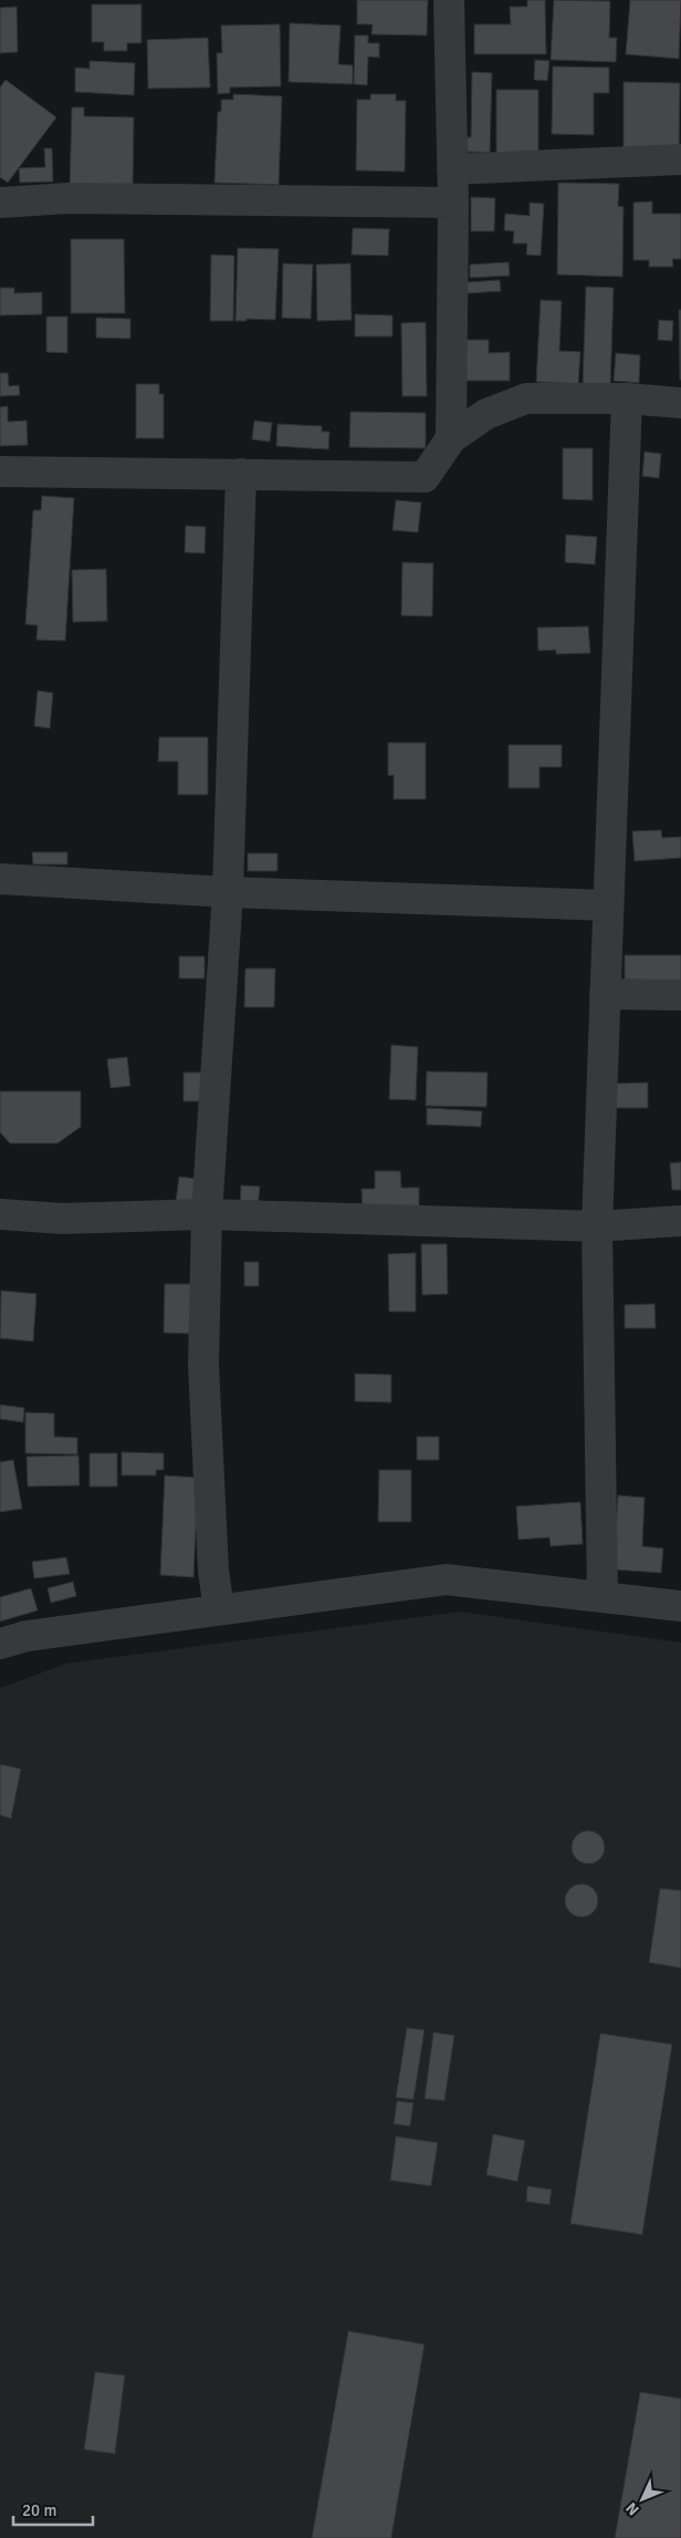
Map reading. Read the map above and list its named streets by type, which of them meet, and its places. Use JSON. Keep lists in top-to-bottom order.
{
  "scale_bar": "20 m",
  "north": "bottom left"
}
